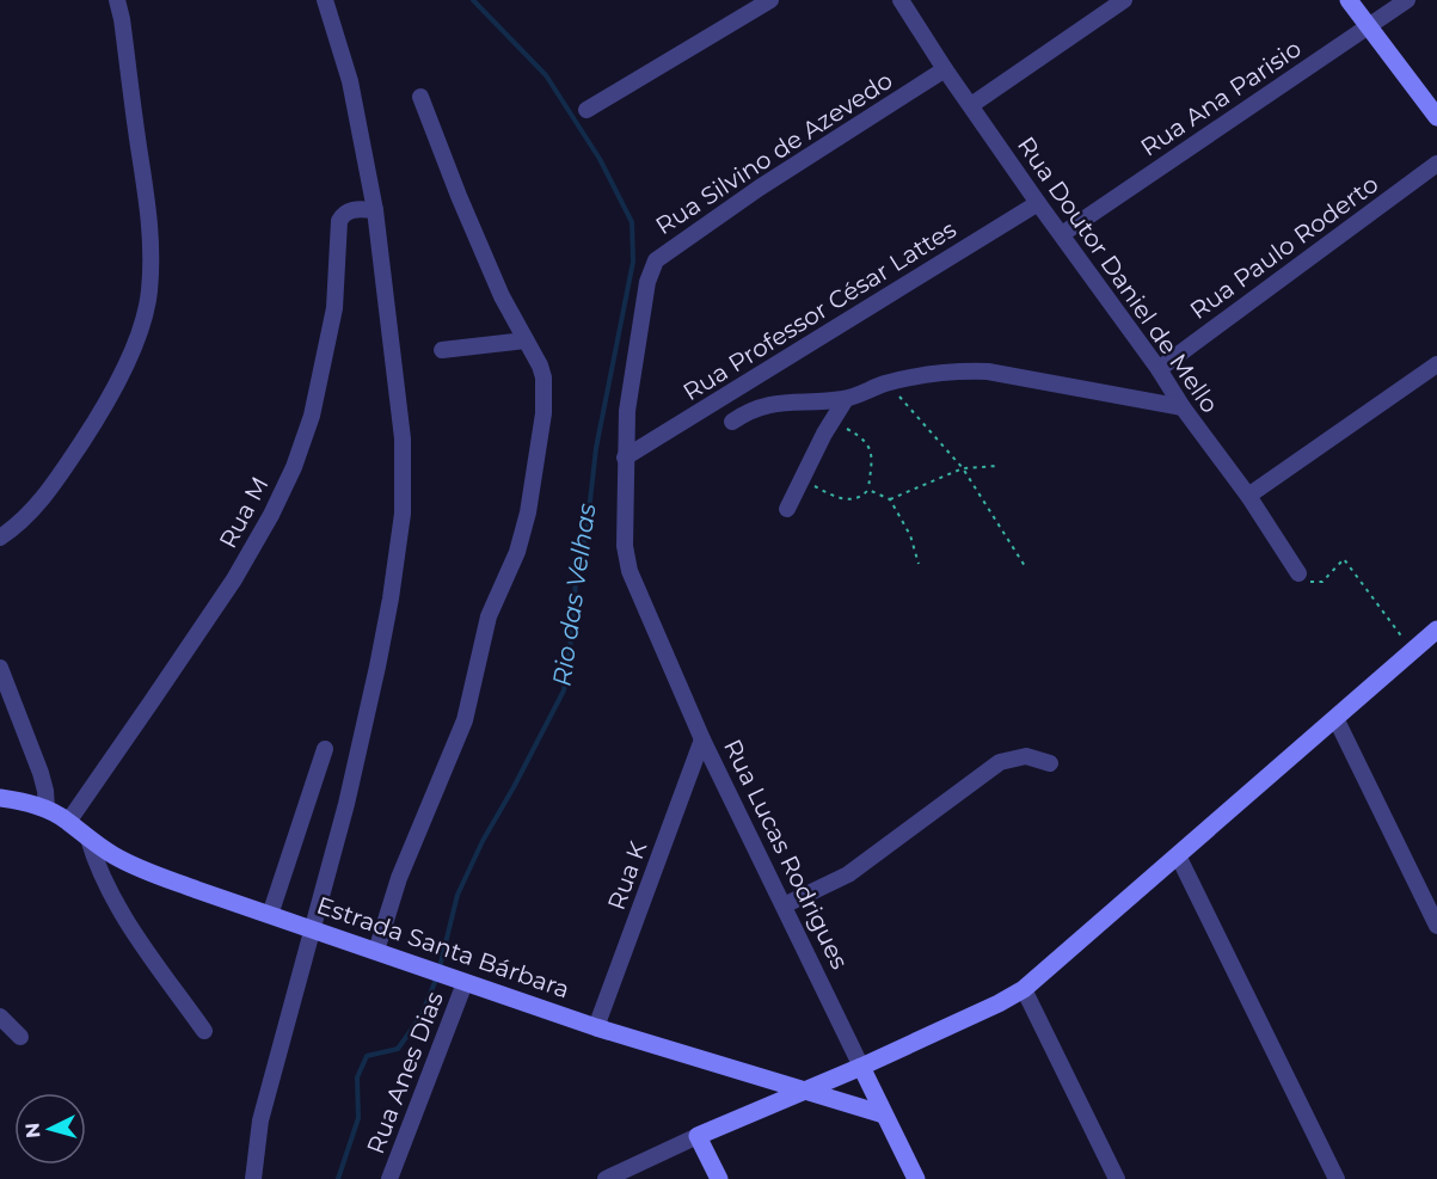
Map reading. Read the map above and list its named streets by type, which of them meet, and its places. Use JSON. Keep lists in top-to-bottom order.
{
  "streets": {
    "street": [
      "Rua Ana Parisio",
      "Rua Silvino de Azevedo",
      "Rua Paulo Roderto",
      "Rua Doutor Daniel de Mello",
      "Rua Professor César Lattes",
      "Rua M",
      "Rua Lucas Rodrigues",
      "Rua K",
      "Estrada Santa Bárbara",
      "Rua Anes Dias"
    ]
  },
  "crossings": [
    ["Rua Ana Parisio", "Rua Doutor Daniel de Mello"],
    ["Rua Silvino de Azevedo", "Rua Doutor Daniel de Mello"],
    ["Rua Silvino de Azevedo", "Rua Professor César Lattes"],
    ["Rua Silvino de Azevedo", "Rua Lucas Rodrigues"],
    ["Rua Paulo Roderto", "Rua Doutor Daniel de Mello"],
    ["Rua Doutor Daniel de Mello", "Rua Professor César Lattes"],
    ["Rua M", "Estrada Santa Bárbara"],
    ["Rua Lucas Rodrigues", "Rua K"],
    ["Rua Lucas Rodrigues", "Estrada Santa Bárbara"],
    ["Rua K", "Estrada Santa Bárbara"],
    ["Estrada Santa Bárbara", "Rua Anes Dias"]
  ],
  "water": ["Rio das Velhas"],
  "north": "left"
}
